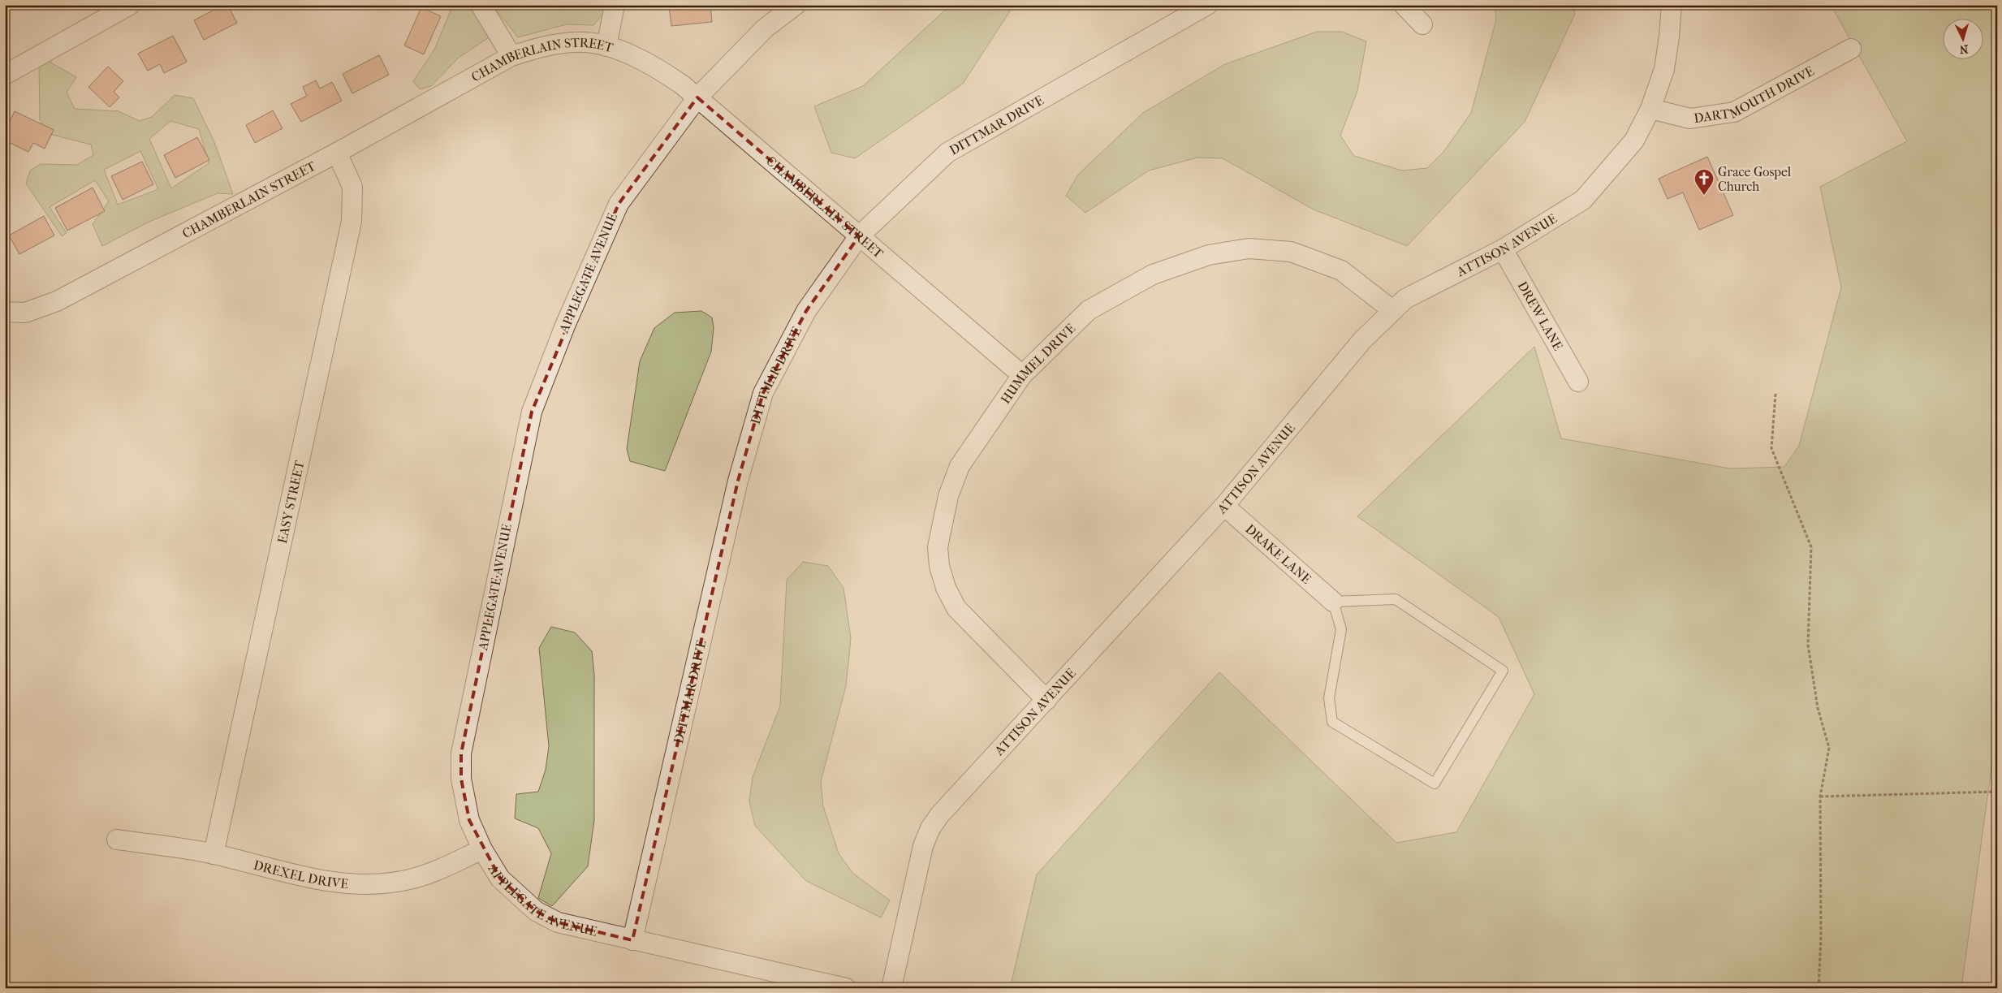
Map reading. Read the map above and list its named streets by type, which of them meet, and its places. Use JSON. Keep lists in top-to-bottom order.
{
  "streets": {
    "street": [
      "CHAMBERLAIN STREET",
      "DARTMOUTH DRIVE",
      "DITTMAR DRIVE",
      "ATTISON AVENUE",
      "APPLEGATE AVENUE",
      "DREW LANE",
      "HUMMEL DRIVE",
      "EASY STREET",
      "DRAKE LANE",
      "DREXEL DRIVE"
    ]
  },
  "crossings": [
    ["CHAMBERLAIN STREET", "DITTMAR DRIVE"],
    ["CHAMBERLAIN STREET", "APPLEGATE AVENUE"],
    ["CHAMBERLAIN STREET", "HUMMEL DRIVE"],
    ["CHAMBERLAIN STREET", "EASY STREET"],
    ["DARTMOUTH DRIVE", "ATTISON AVENUE"],
    ["DITTMAR DRIVE", "APPLEGATE AVENUE"],
    ["ATTISON AVENUE", "DREW LANE"],
    ["ATTISON AVENUE", "HUMMEL DRIVE"],
    ["ATTISON AVENUE", "DRAKE LANE"],
    ["APPLEGATE AVENUE", "DREXEL DRIVE"],
    ["EASY STREET", "DREXEL DRIVE"]
  ],
  "places": {
    "church": ["Grace Gospel Church"]
  },
  "north": "bottom"
}
